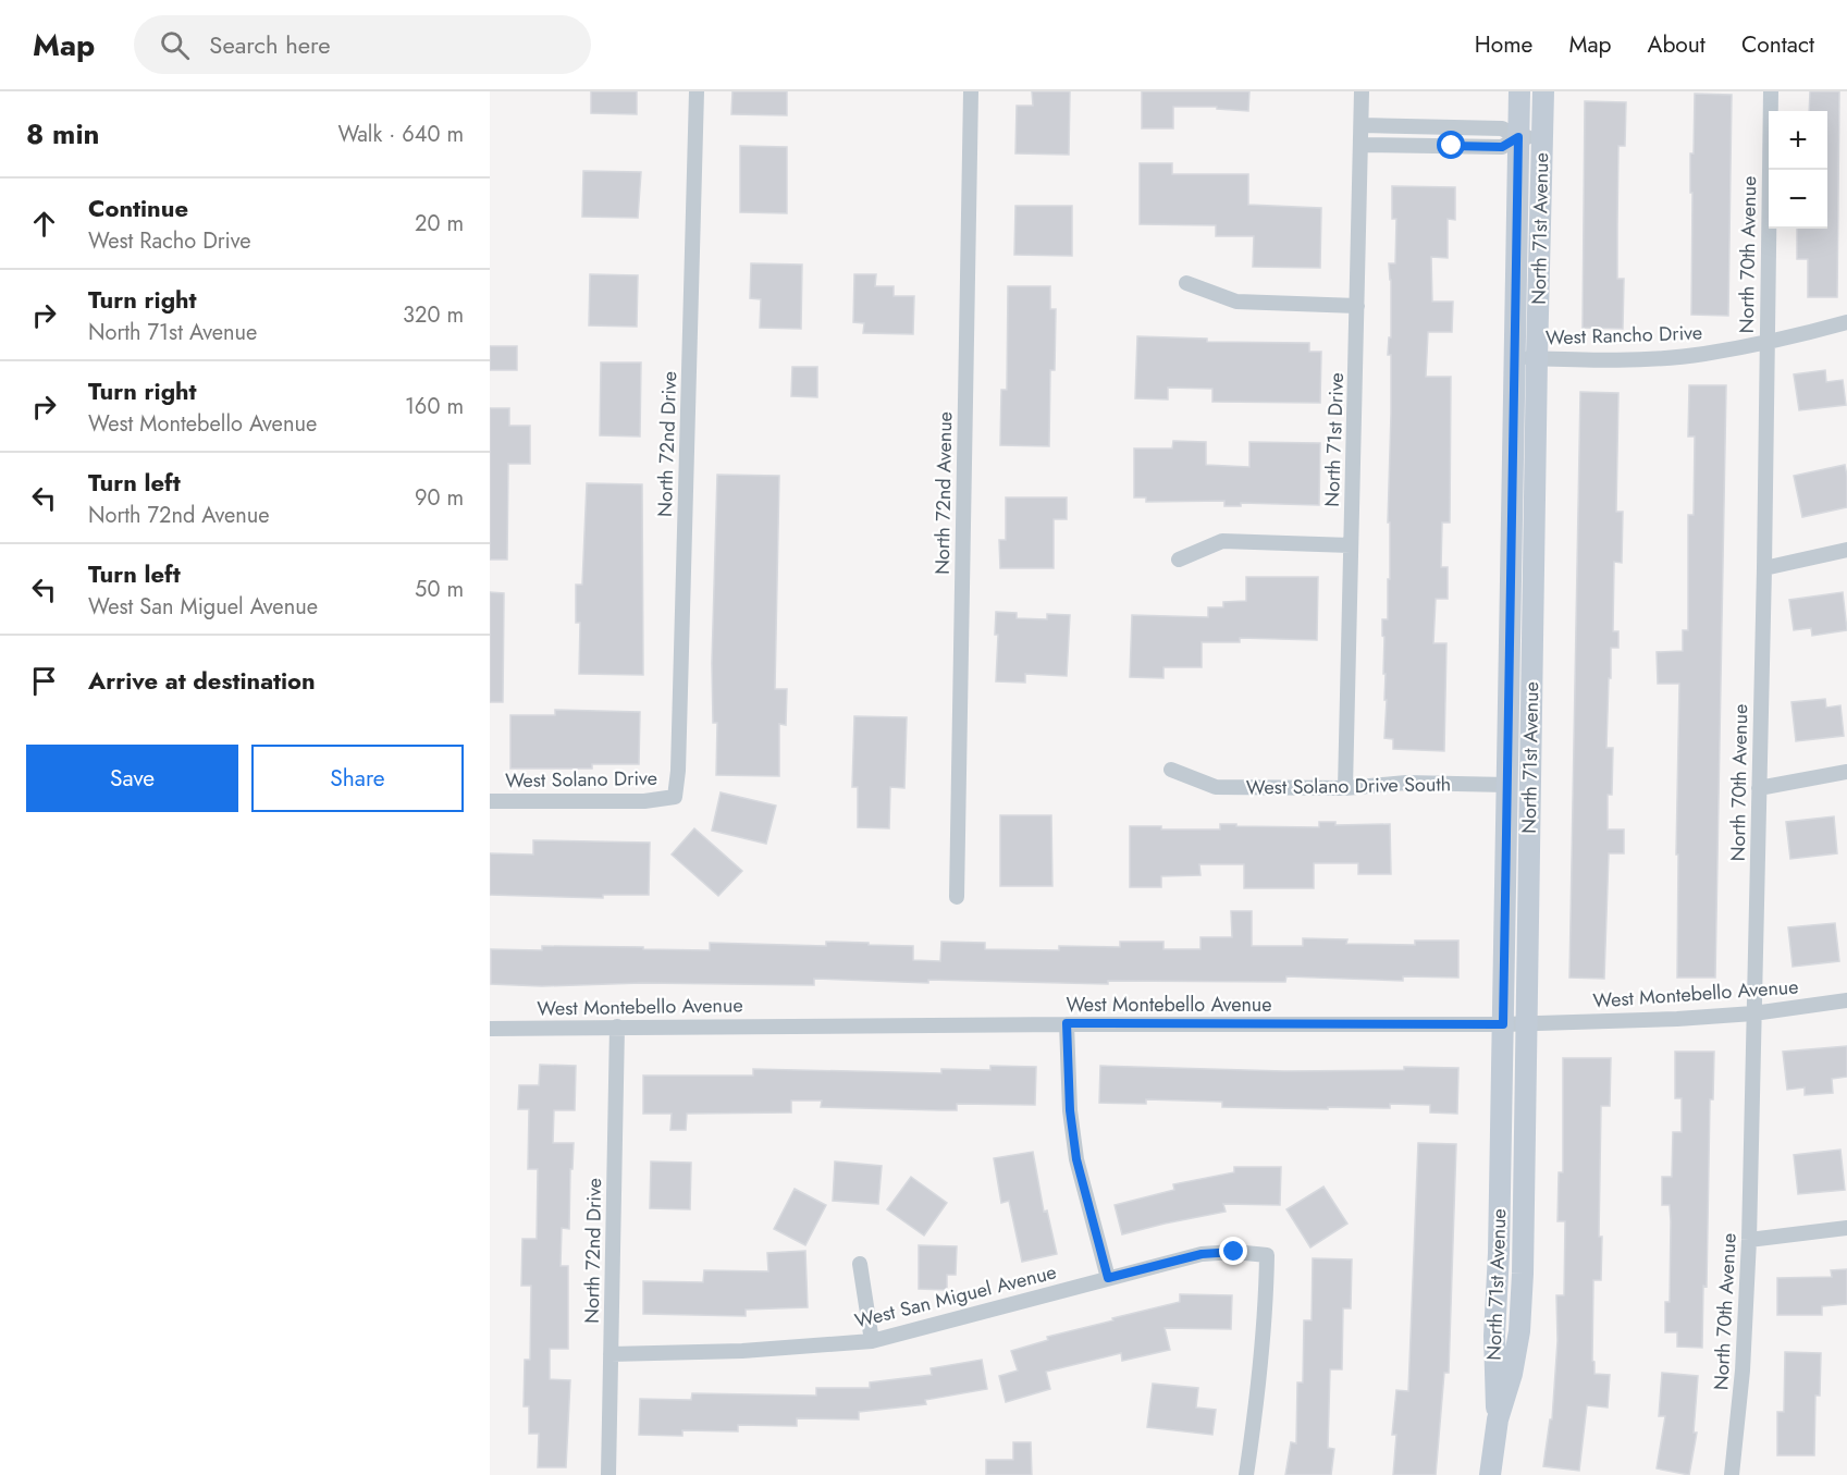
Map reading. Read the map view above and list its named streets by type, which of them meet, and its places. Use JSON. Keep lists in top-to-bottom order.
{
  "streets": {
    "street": [
      "North 71st Avenue",
      "North 70th Avenue",
      "West Rancho Drive",
      "North 71st Drive",
      "North 72nd Drive",
      "North 72nd Avenue",
      "West Solano Drive",
      "West Solano Drive South",
      "West Montebello Avenue",
      "West San Miguel Avenue"
    ]
  },
  "crossings": [
    ["North 71st Avenue", "West Rancho Drive"],
    ["North 71st Avenue", "West Solano Drive South"],
    ["North 71st Avenue", "West Montebello Avenue"],
    ["North 70th Avenue", "West Rancho Drive"],
    ["North 70th Avenue", "West Montebello Avenue"],
    ["North 71st Drive", "West Solano Drive South"],
    ["North 72nd Drive", "West Solano Drive"],
    ["North 72nd Drive", "West Montebello Avenue"],
    ["North 72nd Drive", "West San Miguel Avenue"]
  ],
  "page": {
    "header": "Map",
    "search": "Search here",
    "nav": [
      "Home",
      "Map",
      "About",
      "Contact"
    ],
    "heading": ["8 min", "Walk · 640 m"],
    "map_buttons": ["+", "−"],
    "list": [
      ["Continue", "West Racho Drive", "20 m"],
      ["Turn right", "North 71st Avenue", "320 m"],
      ["Turn right", "West Montebello Avenue", "160 m"],
      ["Turn left", "North 72nd Avenue", "90 m"],
      ["Turn left", "West San Miguel Avenue", "50 m"],
      "Arrive at destination"
    ],
    "buttons": ["Save", "Share"]
  }
}
